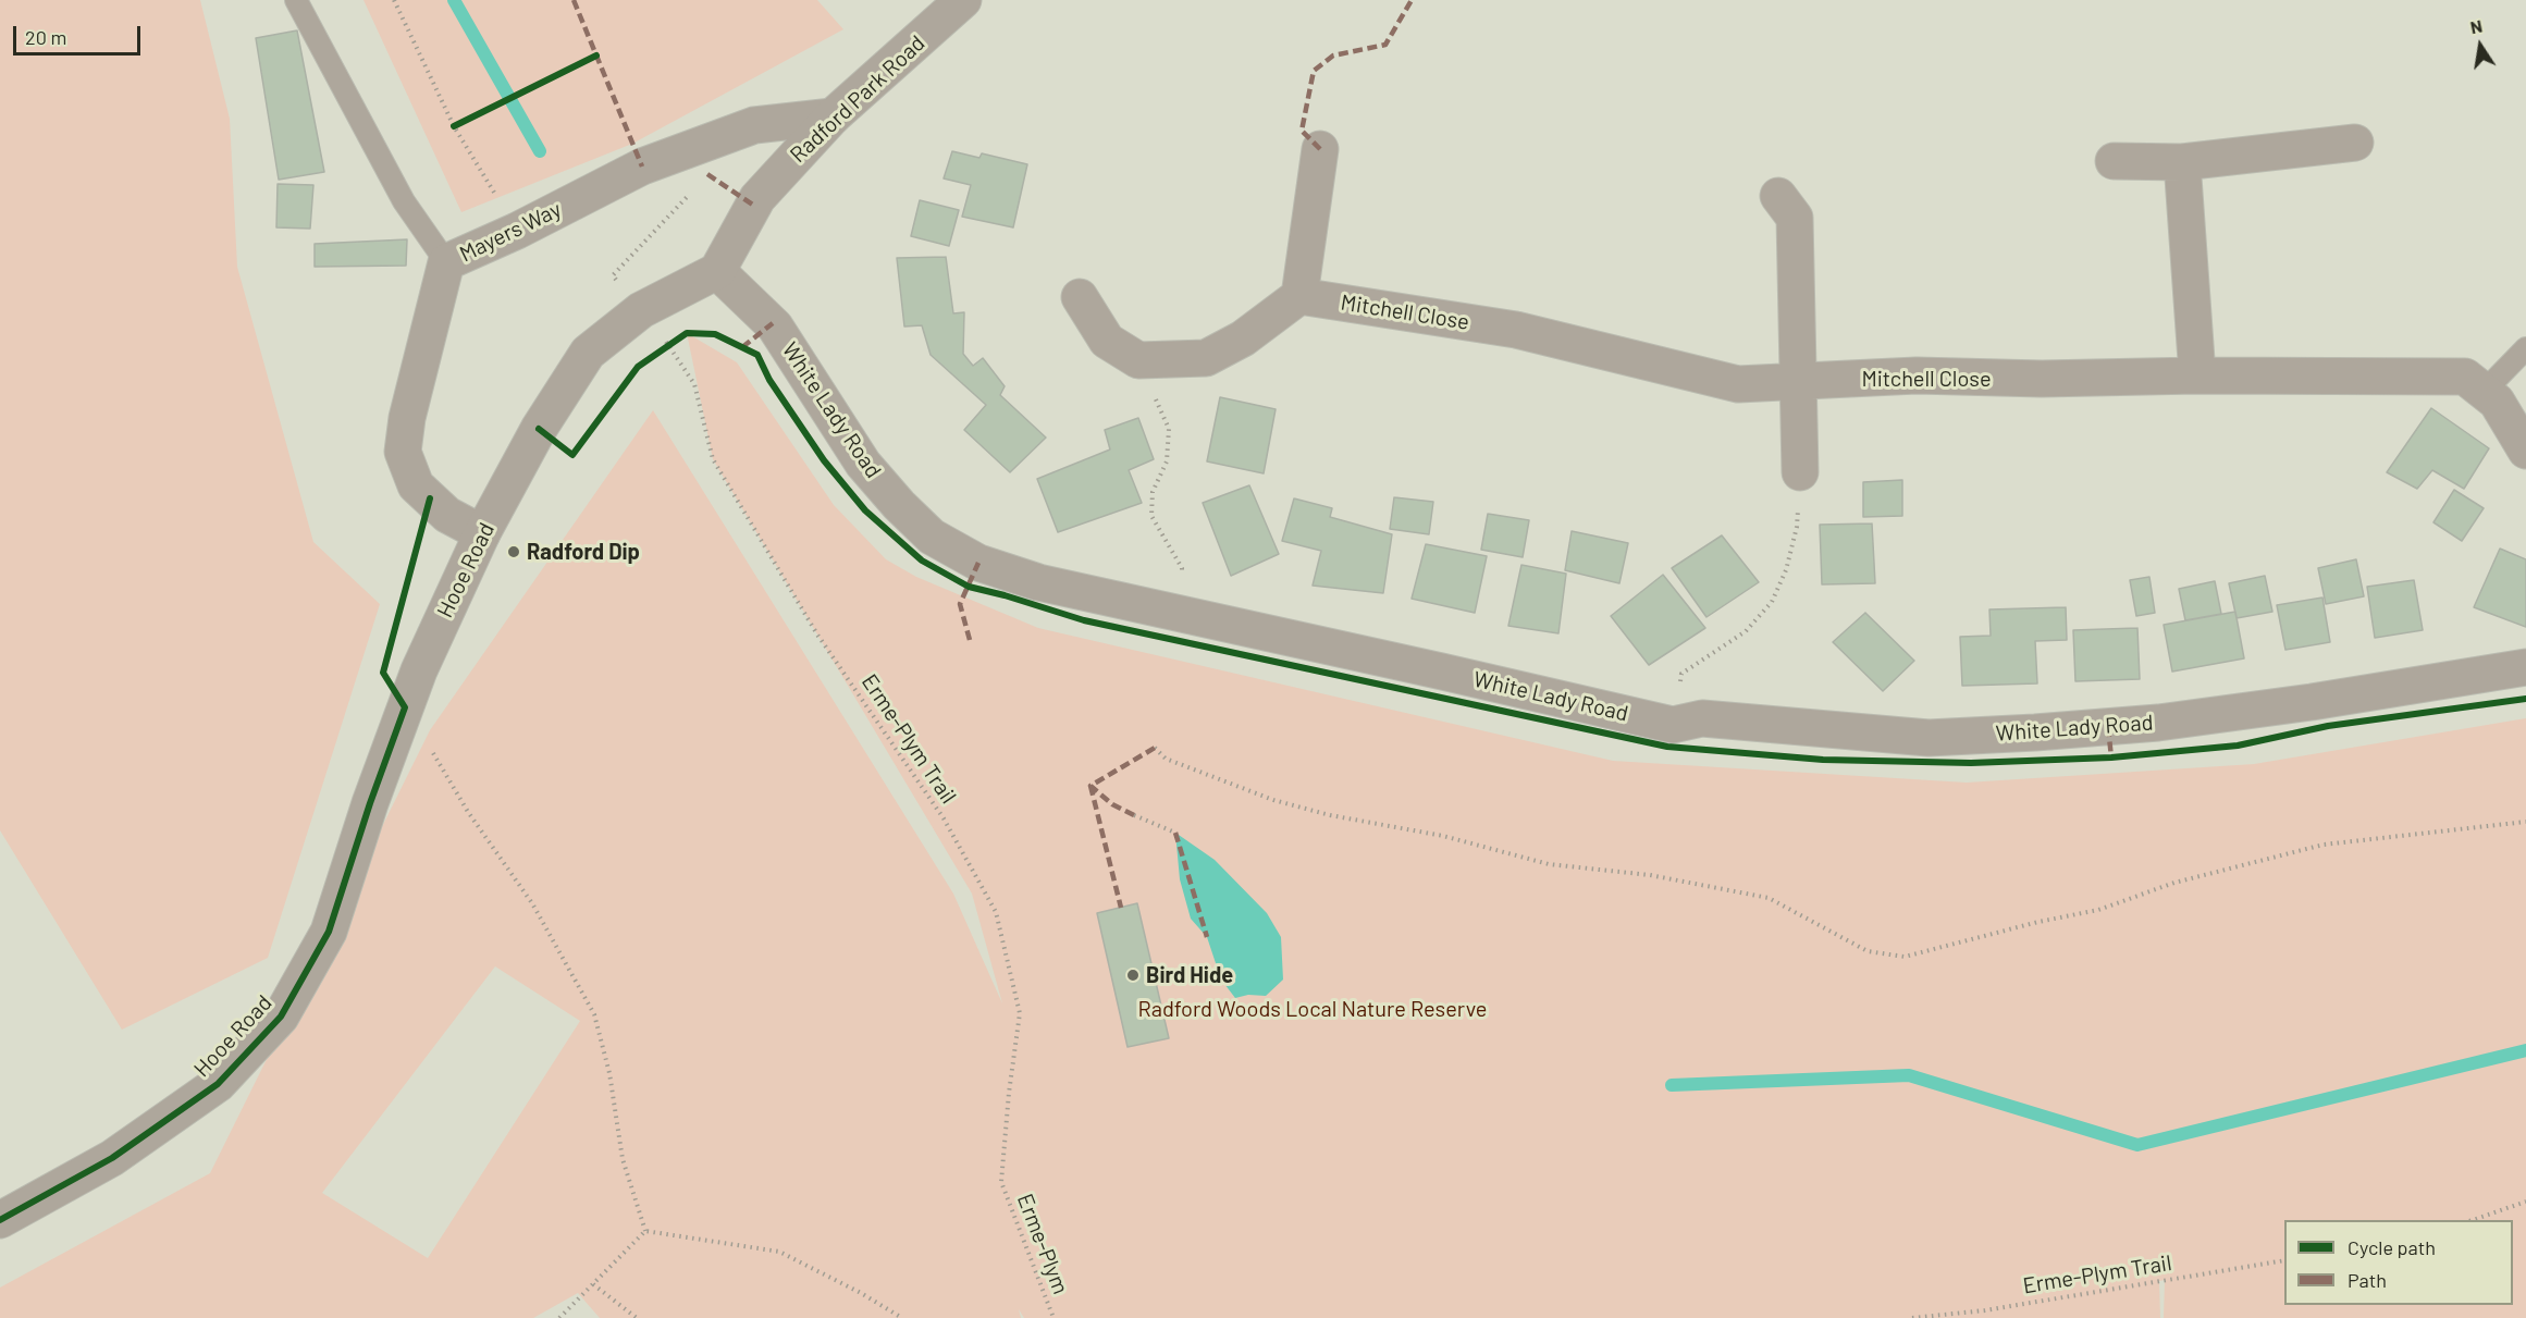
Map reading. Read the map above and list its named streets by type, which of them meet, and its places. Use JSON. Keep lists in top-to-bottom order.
{
  "streets": {
    "street": [
      "Radford Park Road",
      "Mayers Way",
      "Mitchell Close",
      "White Lady Road",
      "Hooe Road"
    ],
    "path": ["Erme-Plym Trail", "Erme-Plym"]
  },
  "crossings": [
    ["Radford Park Road", "Mayers Way"],
    ["Radford Park Road", "White Lady Road"],
    ["Radford Park Road", "Hooe Road"],
    ["Mayers Way", "Hooe Road"],
    ["White Lady Road", "Hooe Road"],
    ["Hooe Road", "Erme-Plym Trail"],
    ["Erme-Plym Trail", "Erme-Plym"]
  ],
  "parks": ["Radford Woods Local Nature Reserve"],
  "places": ["Radford Dip", "Bird Hide"],
  "legend": ["Cycle path", "Path"],
  "scale_bar": "20 m",
  "north": "top"
}
